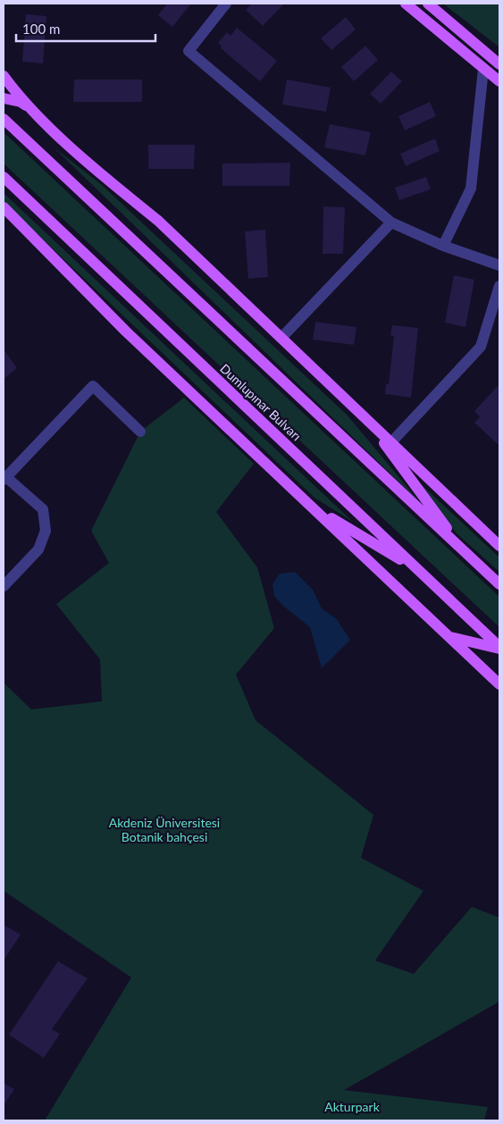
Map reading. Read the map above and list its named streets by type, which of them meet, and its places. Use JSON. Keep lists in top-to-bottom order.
{
  "streets": {
    "main road": ["Dumlupınar Bulvarı"]
  },
  "parks": ["Akdeniz Üniversitesi Botanik bahçesi", "Akturpark"],
  "scale_bar": "100 m"
}
